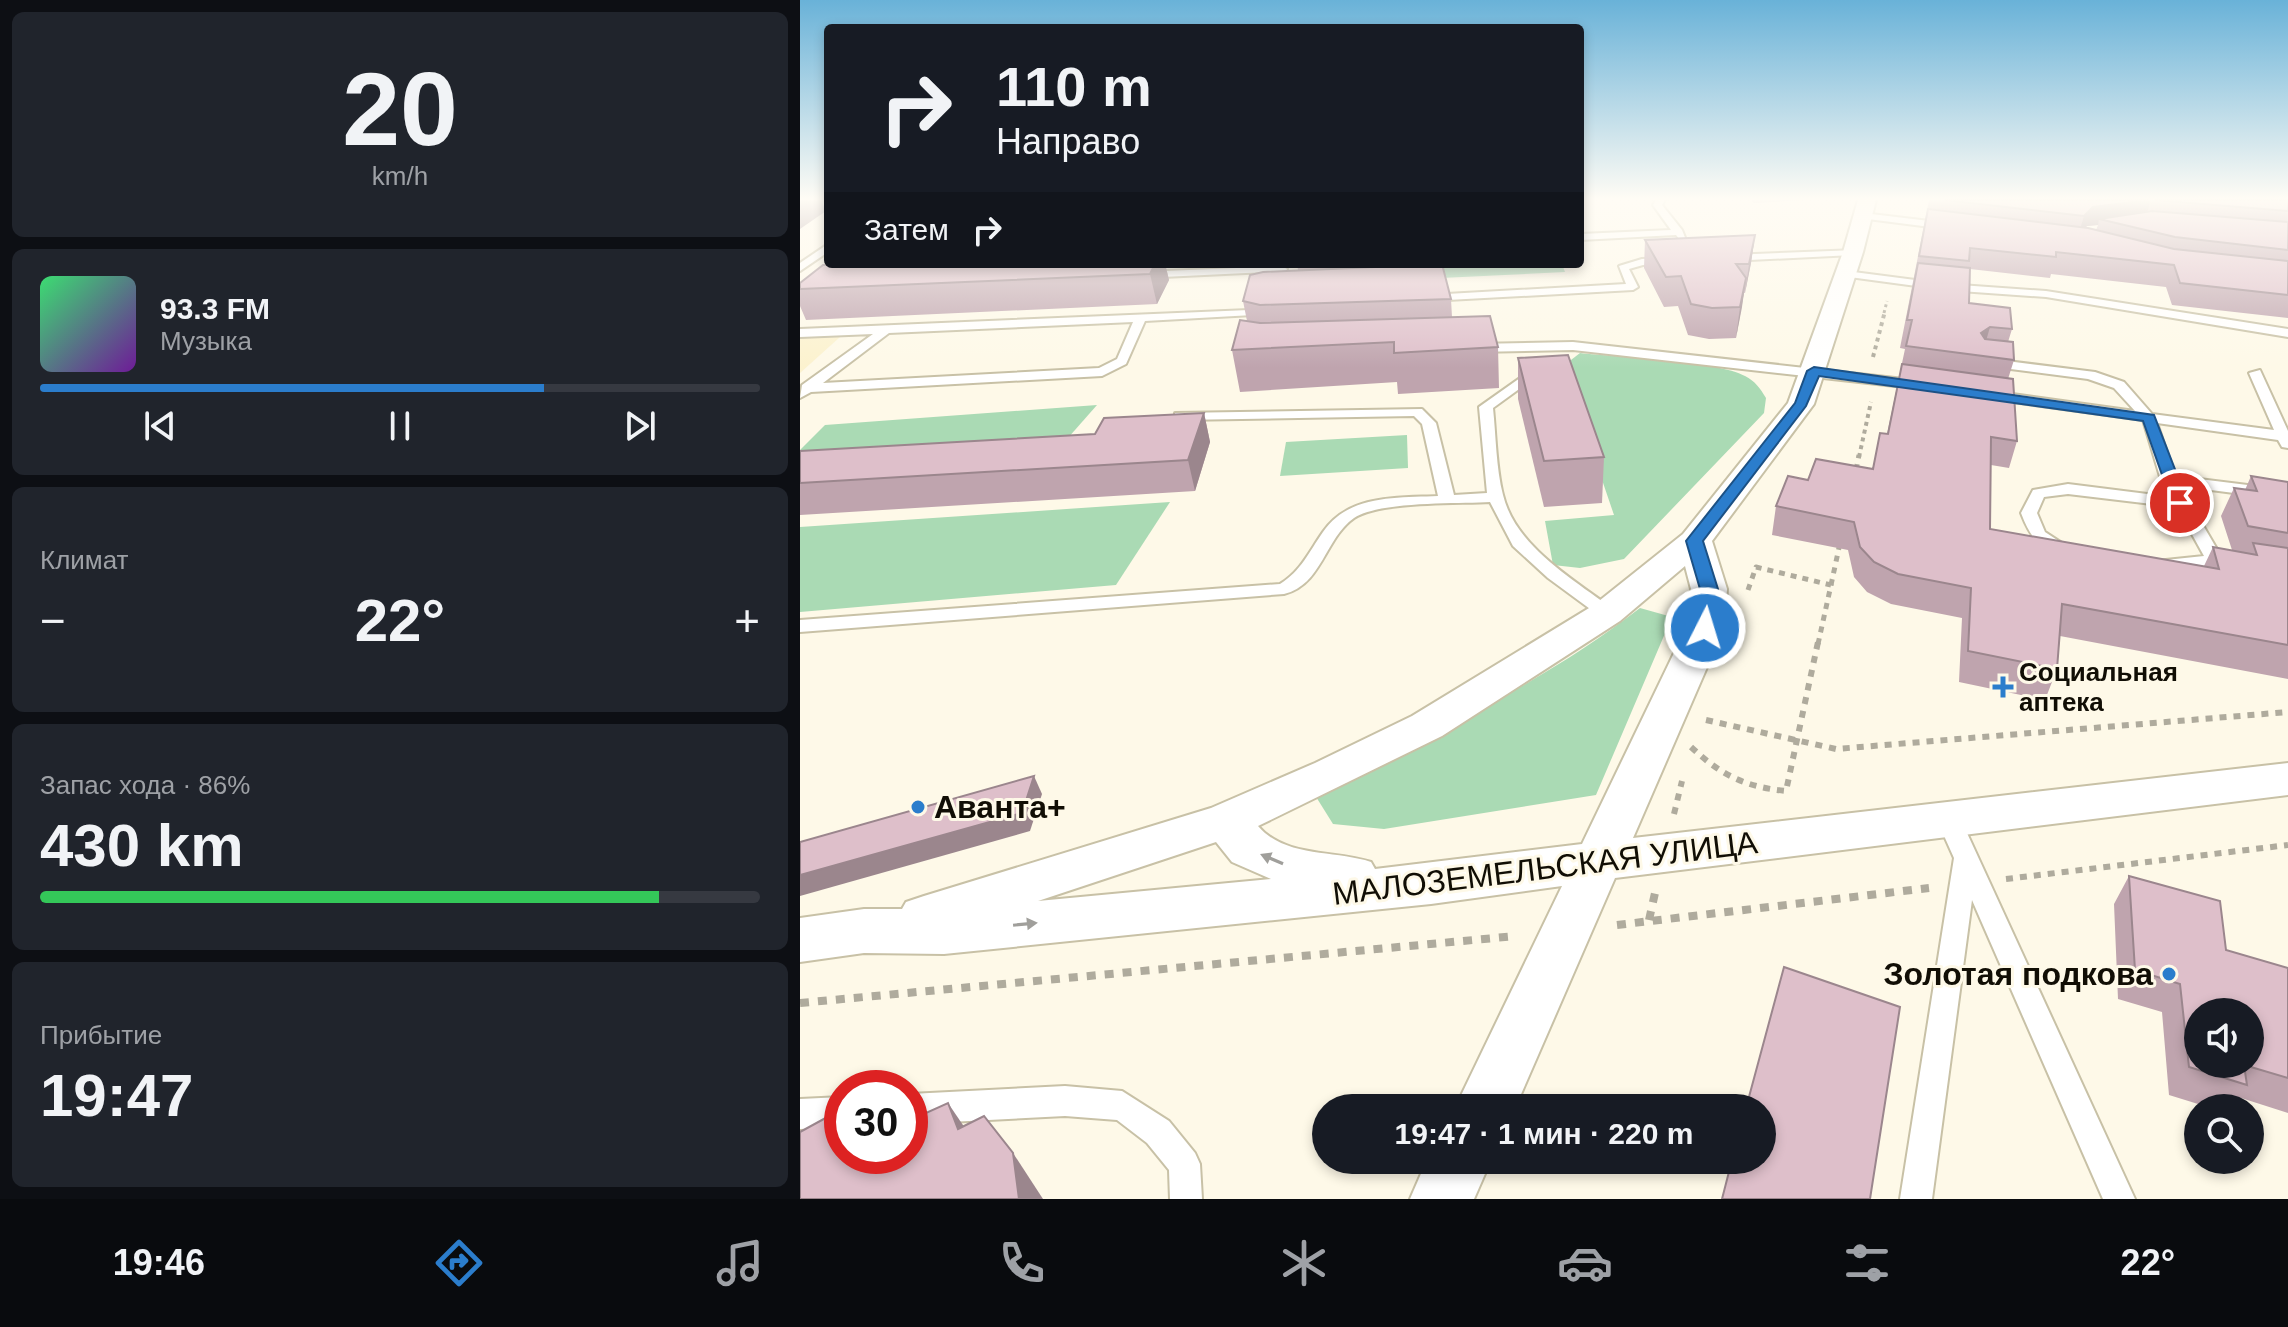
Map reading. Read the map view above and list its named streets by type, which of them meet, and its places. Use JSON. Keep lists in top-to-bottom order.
{
  "streets": {
    "street": ["МАЛОЗЕМЕЛЬСКАЯ УЛИЦА"]
  },
  "places": {
    "health": ["Социальная аптека"],
    "other": ["Аванта+", "Золотая подкова"]
  },
  "page": {
    "tile": [
      ["20", "km/h"],
      "Климат",
      ["Запас хода · 86%", "430 km"],
      ["Прибытие", "19:47"]
    ],
    "turn": ["110 m", "Направо"],
    "then": "Затем",
    "song": ["93.3 FM", "Музыка"],
    "heat": ["−", "22°", "+"],
    "limit": "30",
    "trip": "19:47 · 1 мин · 220 m",
    "tabs": ["19:46", "22°"]
  }
}
